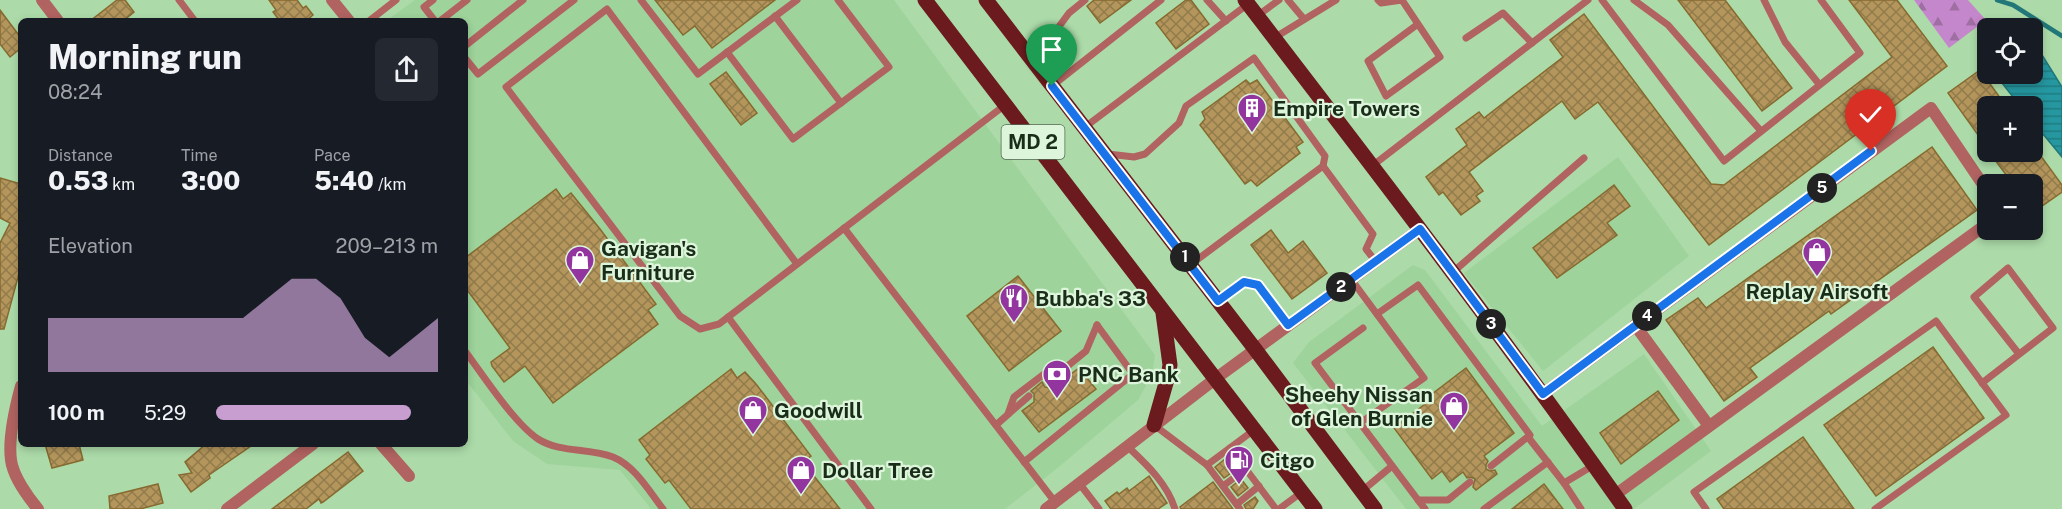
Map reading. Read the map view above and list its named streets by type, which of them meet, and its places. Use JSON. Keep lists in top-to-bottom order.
{
  "streets": {
    "main road": ["MD 2"]
  },
  "places": {
    "building": ["Empire Towers"],
    "shop": [
      "Replay Airsoft",
      "Gavigan's Furniture",
      "Sheehy Nissan of Glen Burnie",
      "Goodwill",
      "Dollar Tree"
    ],
    "restaurant": ["Bubba's 33"],
    "bank": ["PNC Bank"],
    "fuel station": ["Citgo"]
  },
  "page": {
    "map_buttons": ["+", "−"],
    "heading": ["Morning run", "08:24"],
    "stats": [
      ["Distance", "0.53 km"],
      ["Time", "3:00"],
      ["Pace", "5:40 /km"]
    ],
    "pins": [
      "5",
      "1",
      "2",
      "4",
      "3"
    ],
    "chart": ["Elevation", "209–213 m"],
    "list": [
      {
        "name": "100 m",
        "note": "5:29"
      }
    ]
  }
}
